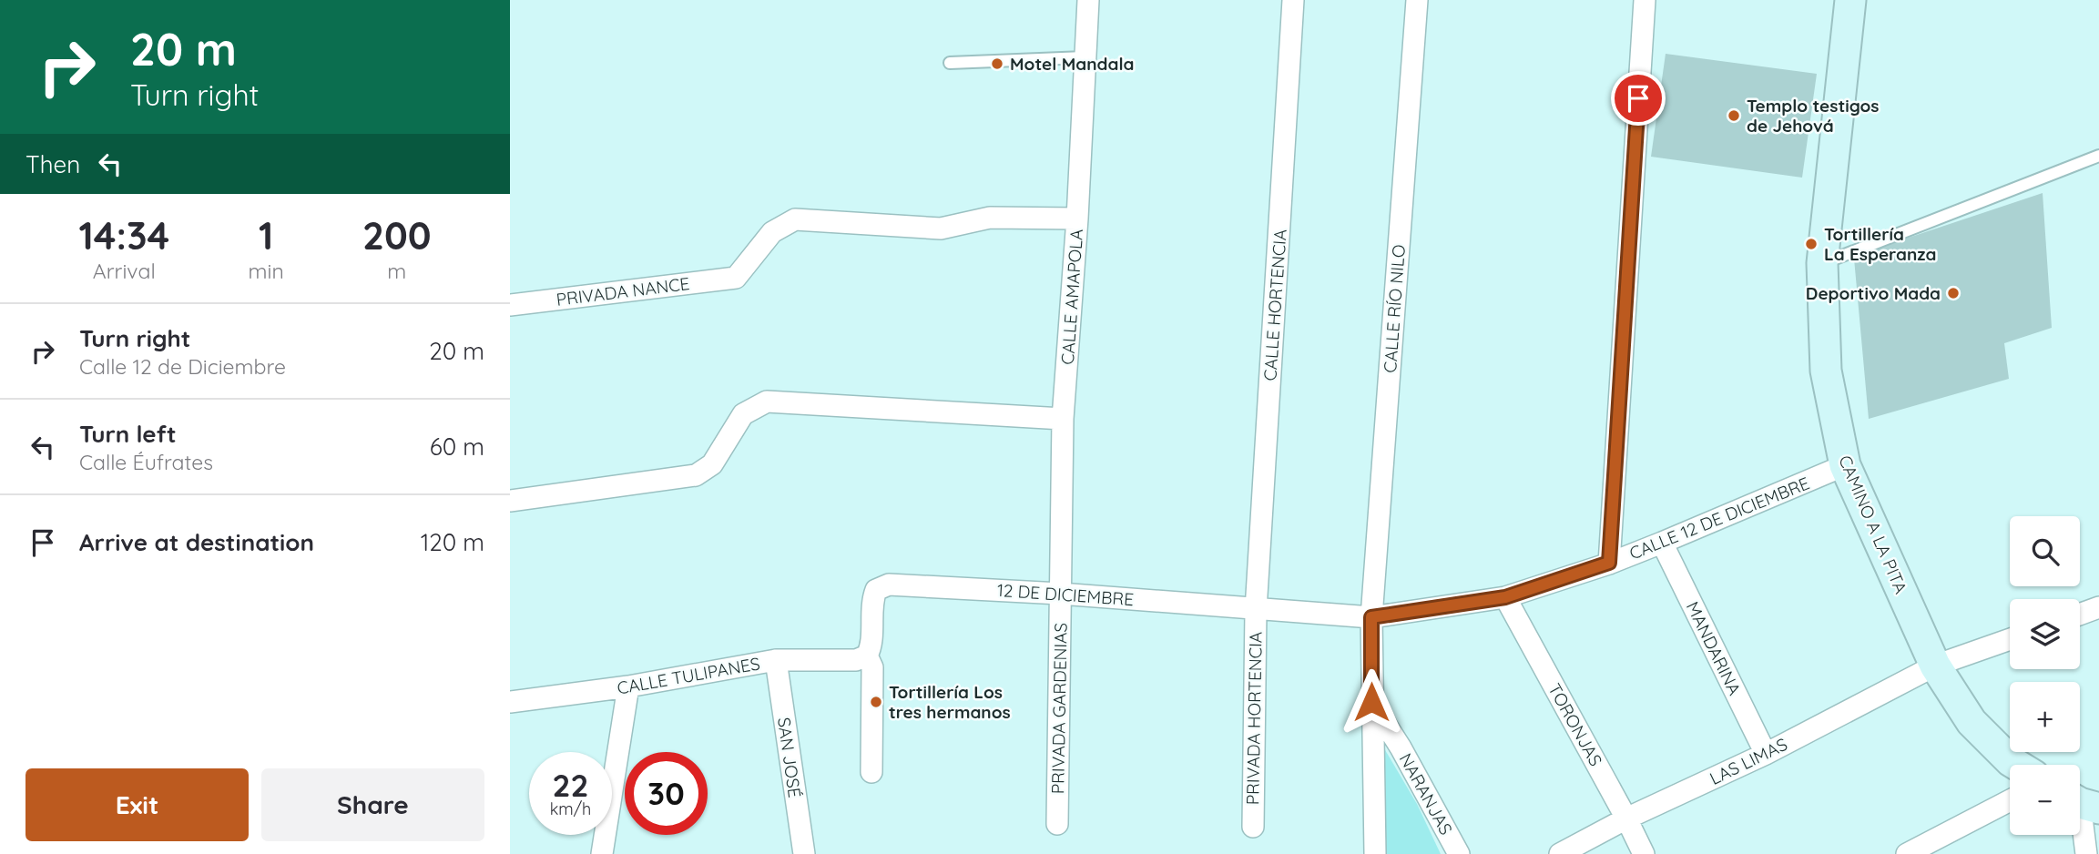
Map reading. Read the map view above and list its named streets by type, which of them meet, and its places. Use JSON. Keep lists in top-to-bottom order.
{
  "streets": {
    "street": [
      "PRIVADA NANCE",
      "CALLE AMAPOLA",
      "CALLE HORTENCIA",
      "CALLE RÍO NILO",
      "CALLE 12 DE DICIEMBRE",
      "CAMINO A LA PITA",
      "12 DE DICIEMBRE",
      "MANDARINA",
      "CALLE TULIPANES",
      "PRIVADA GARDENIAS",
      "PRIVADA HORTENCIA",
      "TORONJAS",
      "SAN JOSÉ",
      "LAS LIMAS",
      "NARANJAS"
    ]
  },
  "crossings": [
    ["PRIVADA NANCE", "CALLE AMAPOLA"],
    ["CALLE AMAPOLA", "12 DE DICIEMBRE"],
    ["CALLE AMAPOLA", "PRIVADA GARDENIAS"],
    ["CALLE HORTENCIA", "CALLE 12 DE DICIEMBRE"],
    ["CALLE HORTENCIA", "12 DE DICIEMBRE"],
    ["CALLE HORTENCIA", "PRIVADA HORTENCIA"],
    ["CALLE RÍO NILO", "CALLE 12 DE DICIEMBRE"],
    ["CALLE RÍO NILO", "NARANJAS"],
    ["CALLE 12 DE DICIEMBRE", "CAMINO A LA PITA"],
    ["CALLE 12 DE DICIEMBRE", "12 DE DICIEMBRE"],
    ["CALLE 12 DE DICIEMBRE", "MANDARINA"],
    ["CALLE 12 DE DICIEMBRE", "PRIVADA HORTENCIA"],
    ["CALLE 12 DE DICIEMBRE", "TORONJAS"],
    ["CAMINO A LA PITA", "LAS LIMAS"],
    ["12 DE DICIEMBRE", "CALLE TULIPANES"],
    ["12 DE DICIEMBRE", "PRIVADA GARDENIAS"],
    ["12 DE DICIEMBRE", "PRIVADA HORTENCIA"],
    ["MANDARINA", "LAS LIMAS"],
    ["CALLE TULIPANES", "SAN JOSÉ"],
    ["TORONJAS", "LAS LIMAS"]
  ],
  "places": [
    "Motel Mandala",
    "Templo testigos de Jehová",
    "Tortillería La Esperanza",
    "Deportivo Mada",
    "Tortillería Los tres hermanos"
  ],
  "page": {
    "turn": ["20 m", "Turn right"],
    "then": "Then",
    "eta": [
      "14:34",
      "Arrival",
      "1",
      "min",
      "200",
      "m"
    ],
    "list": [
      {
        "name": "Turn right",
        "note": "Calle 12 de Diciembre",
        "value": "20 m"
      },
      {
        "name": "Turn left",
        "note": "Calle Éufrates",
        "value": "60 m"
      },
      {
        "name": "Arrive at destination",
        "value": "120 m"
      }
    ],
    "map_buttons": ["+", "−"],
    "speed": "22 km/h",
    "limit": "30",
    "buttons": ["Exit", "Share"]
  }
}
